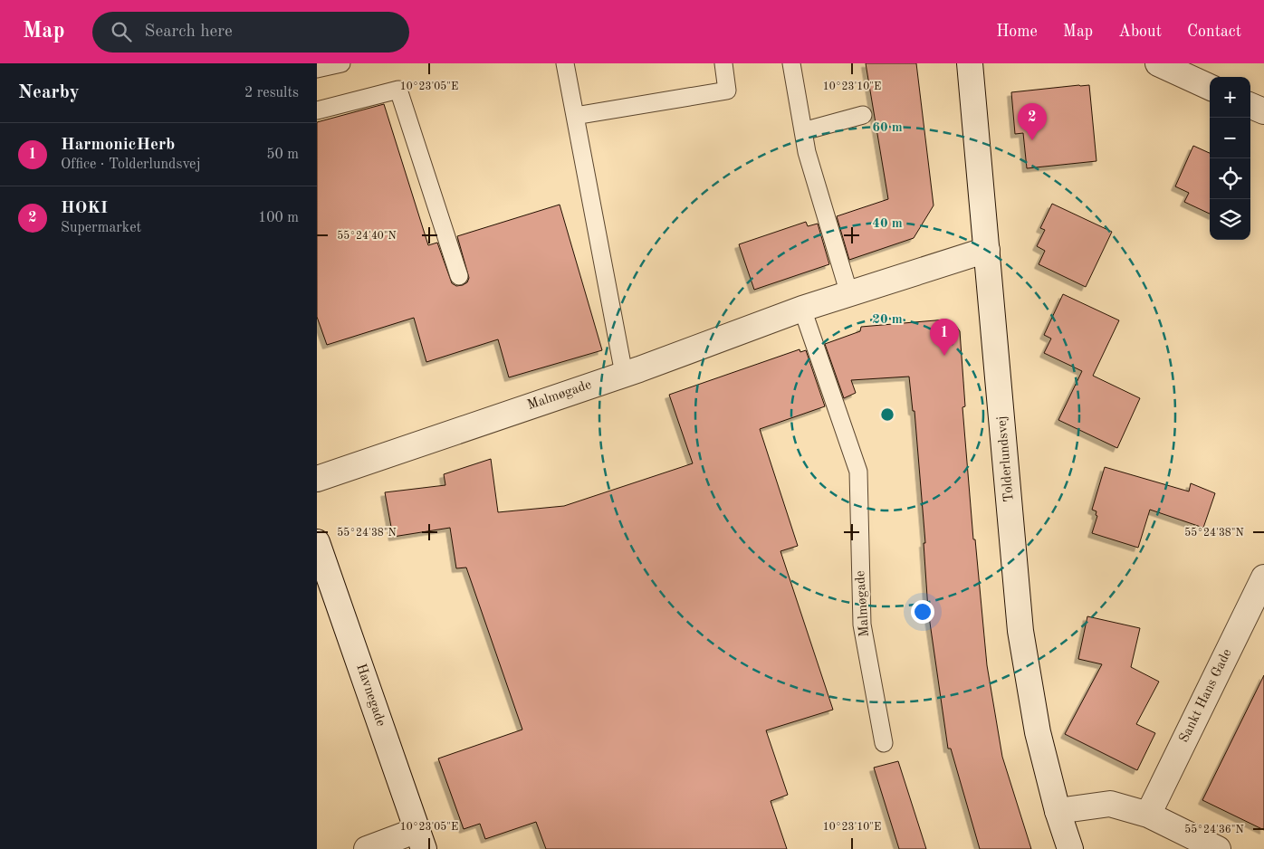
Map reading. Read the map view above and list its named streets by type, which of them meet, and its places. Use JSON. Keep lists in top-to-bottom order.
{
  "streets": {
    "street": [
      "Malmøgade",
      "Tolderlundsvej",
      "Havnegade",
      "Sankt Hans Gade"
    ]
  },
  "crossings": [
    ["Malmøgade", "Tolderlundsvej"]
  ],
  "page": {
    "header": "Map",
    "search": "Search here",
    "nav": [
      "Home",
      "Map",
      "About",
      "Contact"
    ],
    "heading": ["Nearby", "2 results"],
    "map_buttons": ["+", "−"],
    "pins": ["2", "1"],
    "list": [
      {
        "mark": "1",
        "name": "HarmonicHerb",
        "note": "Office · Tolderlundsvej",
        "value": "50 m"
      },
      {
        "mark": "2",
        "name": "HOKI",
        "note": "Supermarket",
        "value": "100 m"
      }
    ]
  },
  "coordinates": [
    "10°23'05\"E",
    "10°23'10\"E",
    "55°24'40\"N",
    "55°24'38\"N",
    "55°24'36\"N"
  ],
  "rings": ["60 m", "40 m", "20 m"]
}
